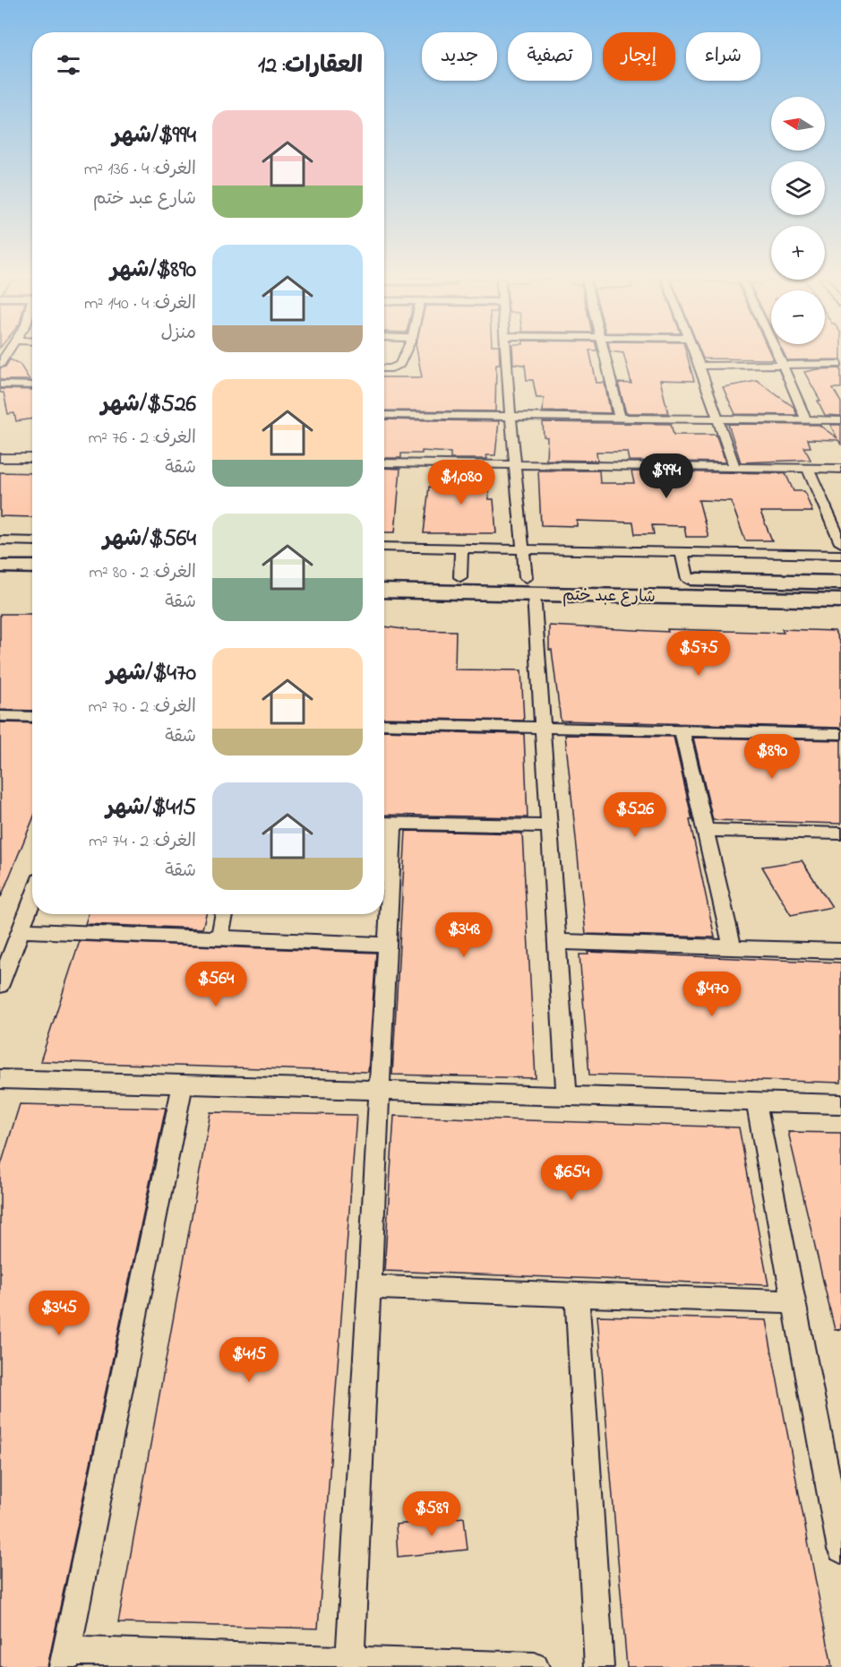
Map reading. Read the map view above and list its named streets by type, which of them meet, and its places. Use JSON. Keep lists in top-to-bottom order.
{
  "streets": {
    "main road": ["شارع عبد ختم"]
  },
  "north": "left",
  "page": {
    "chip": [
      "شراء",
      "إيجار",
      "تصفية",
      "جديد"
    ],
    "heading": "العقارات: 12",
    "map_buttons": ["+", "−"],
    "list": [
      {
        "name": "$994/شهر",
        "note": "الغرف: 4 · 136 m² · شارع عبد ختم"
      },
      {
        "name": "$890/شهر",
        "note": "الغرف: 4 · 140 m² · منزل"
      },
      {
        "name": "$526/شهر",
        "note": "الغرف: 2 · 76 m² · شقة"
      },
      {
        "name": "$564/شهر",
        "note": "الغرف: 2 · 80 m² · شقة"
      },
      {
        "name": "$470/شهر",
        "note": "الغرف: 2 · 70 m² · شقة"
      },
      {
        "name": "$415/شهر",
        "note": "الغرف: 2 · 74 m² · شقة"
      }
    ],
    "price": [
      "$994",
      "$1,080",
      "$575",
      "$890",
      "$526",
      "$348",
      "$564",
      "$470",
      "$654",
      "$345",
      "$415",
      "$589"
    ]
  }
}
